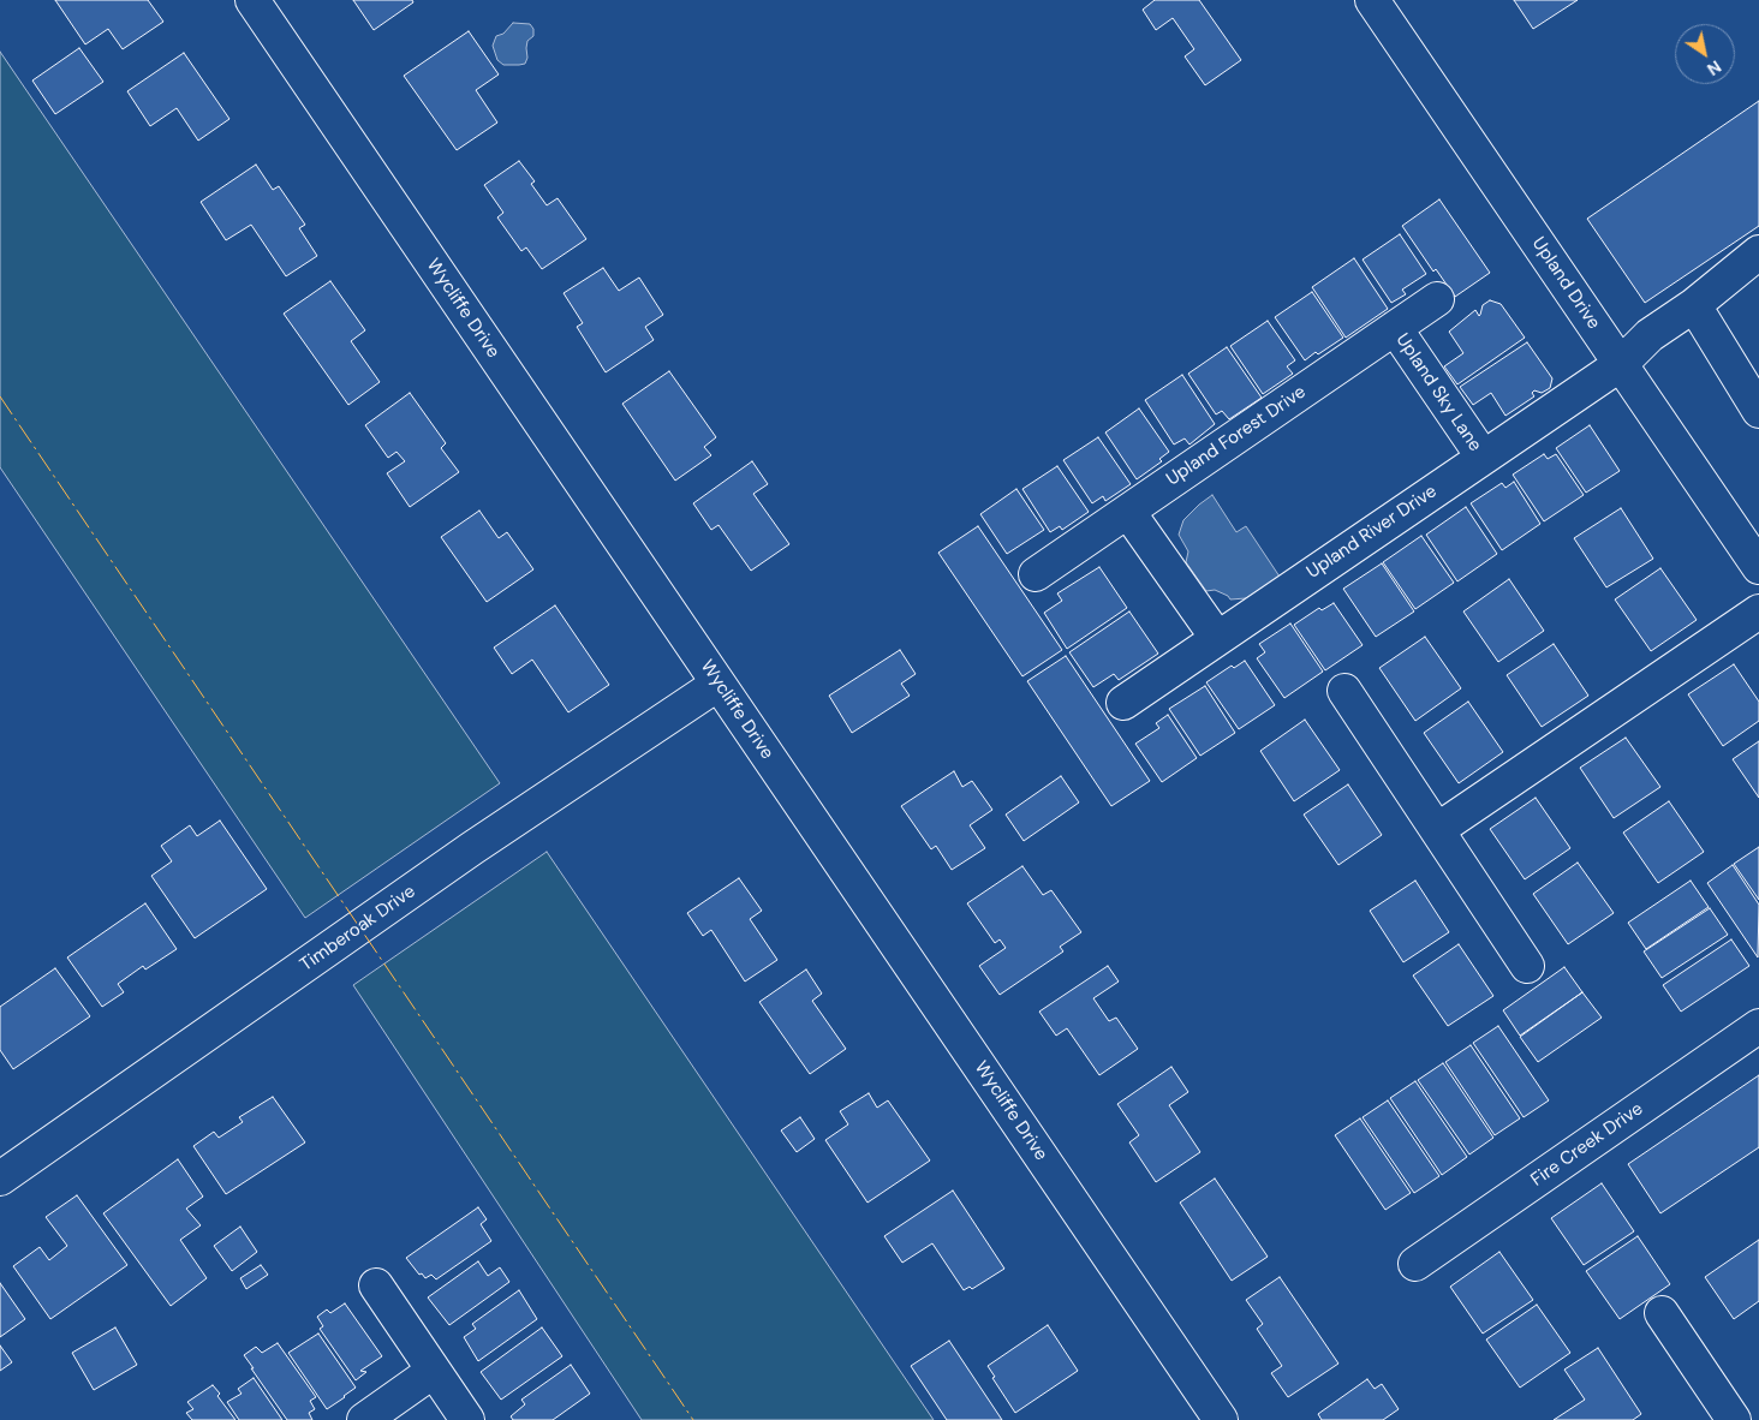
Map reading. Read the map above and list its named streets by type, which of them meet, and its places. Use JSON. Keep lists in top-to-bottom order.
{
  "streets": {
    "street": [
      "Upland Drive",
      "Wycliffe Drive",
      "Upland Sky Lane",
      "Upland Forest Drive",
      "Upland River Drive",
      "Timberoak Drive",
      "Fire Creek Drive"
    ]
  },
  "crossings": [
    ["Upland Drive", "Upland River Drive"],
    ["Wycliffe Drive", "Timberoak Drive"],
    ["Upland Sky Lane", "Upland Forest Drive"],
    ["Upland Sky Lane", "Upland River Drive"]
  ],
  "north": "bottom right"
}
